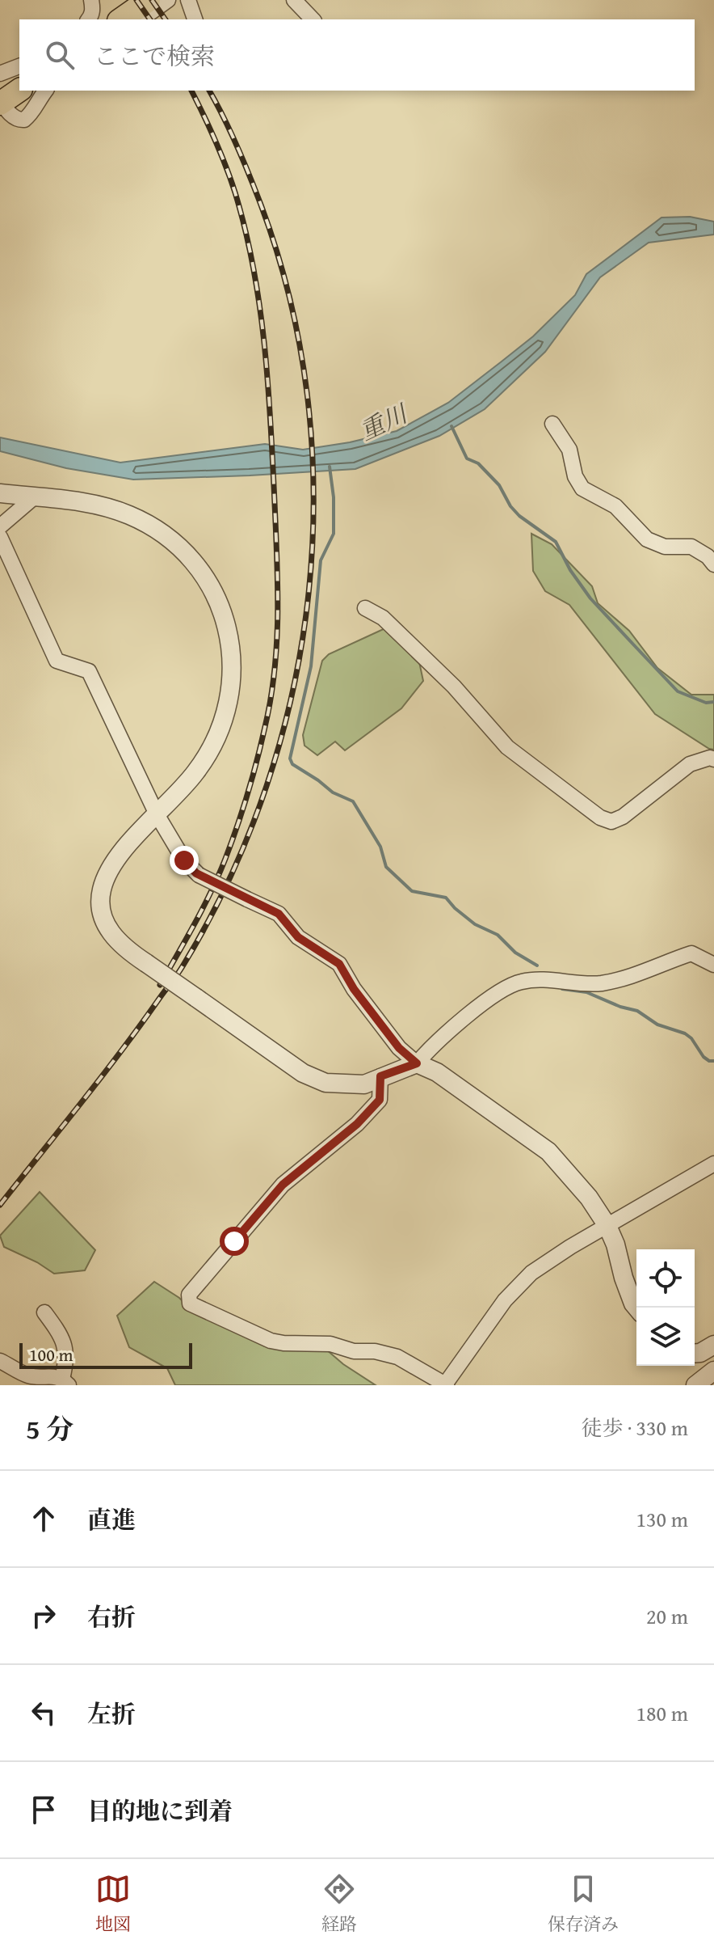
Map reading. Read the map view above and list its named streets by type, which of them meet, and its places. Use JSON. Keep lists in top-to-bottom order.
{
  "water": ["重川"],
  "scale_bar": "100 m",
  "page": {
    "search": "ここで検索",
    "scale": "100 m",
    "heading": ["5 分", "徒歩 · 330 m"],
    "list": [
      ["直進", "130 m"],
      ["右折", "20 m"],
      ["左折", "180 m"],
      "目的地に到着"
    ],
    "nav": ["地図", "経路", "保存済み"]
  }
}
